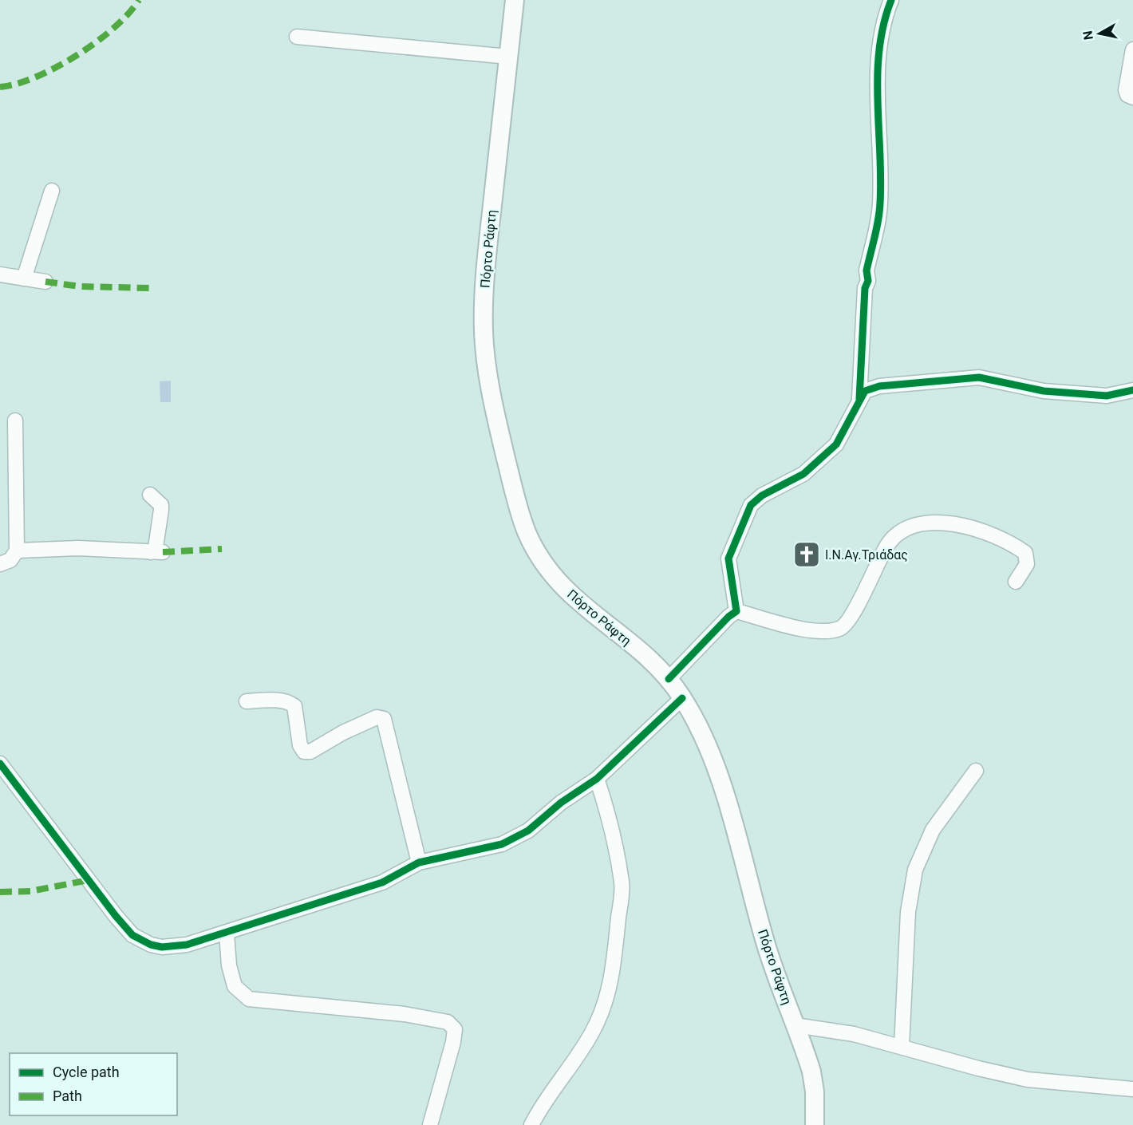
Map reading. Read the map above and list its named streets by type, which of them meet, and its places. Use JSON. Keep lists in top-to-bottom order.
{
  "streets": {
    "main road": ["Πόρτο Ράφτη"]
  },
  "places": {
    "church": ["Ι.Ν.Αγ.Τριάδας"]
  },
  "legend": ["Cycle path", "Path"],
  "north": "left"
}
